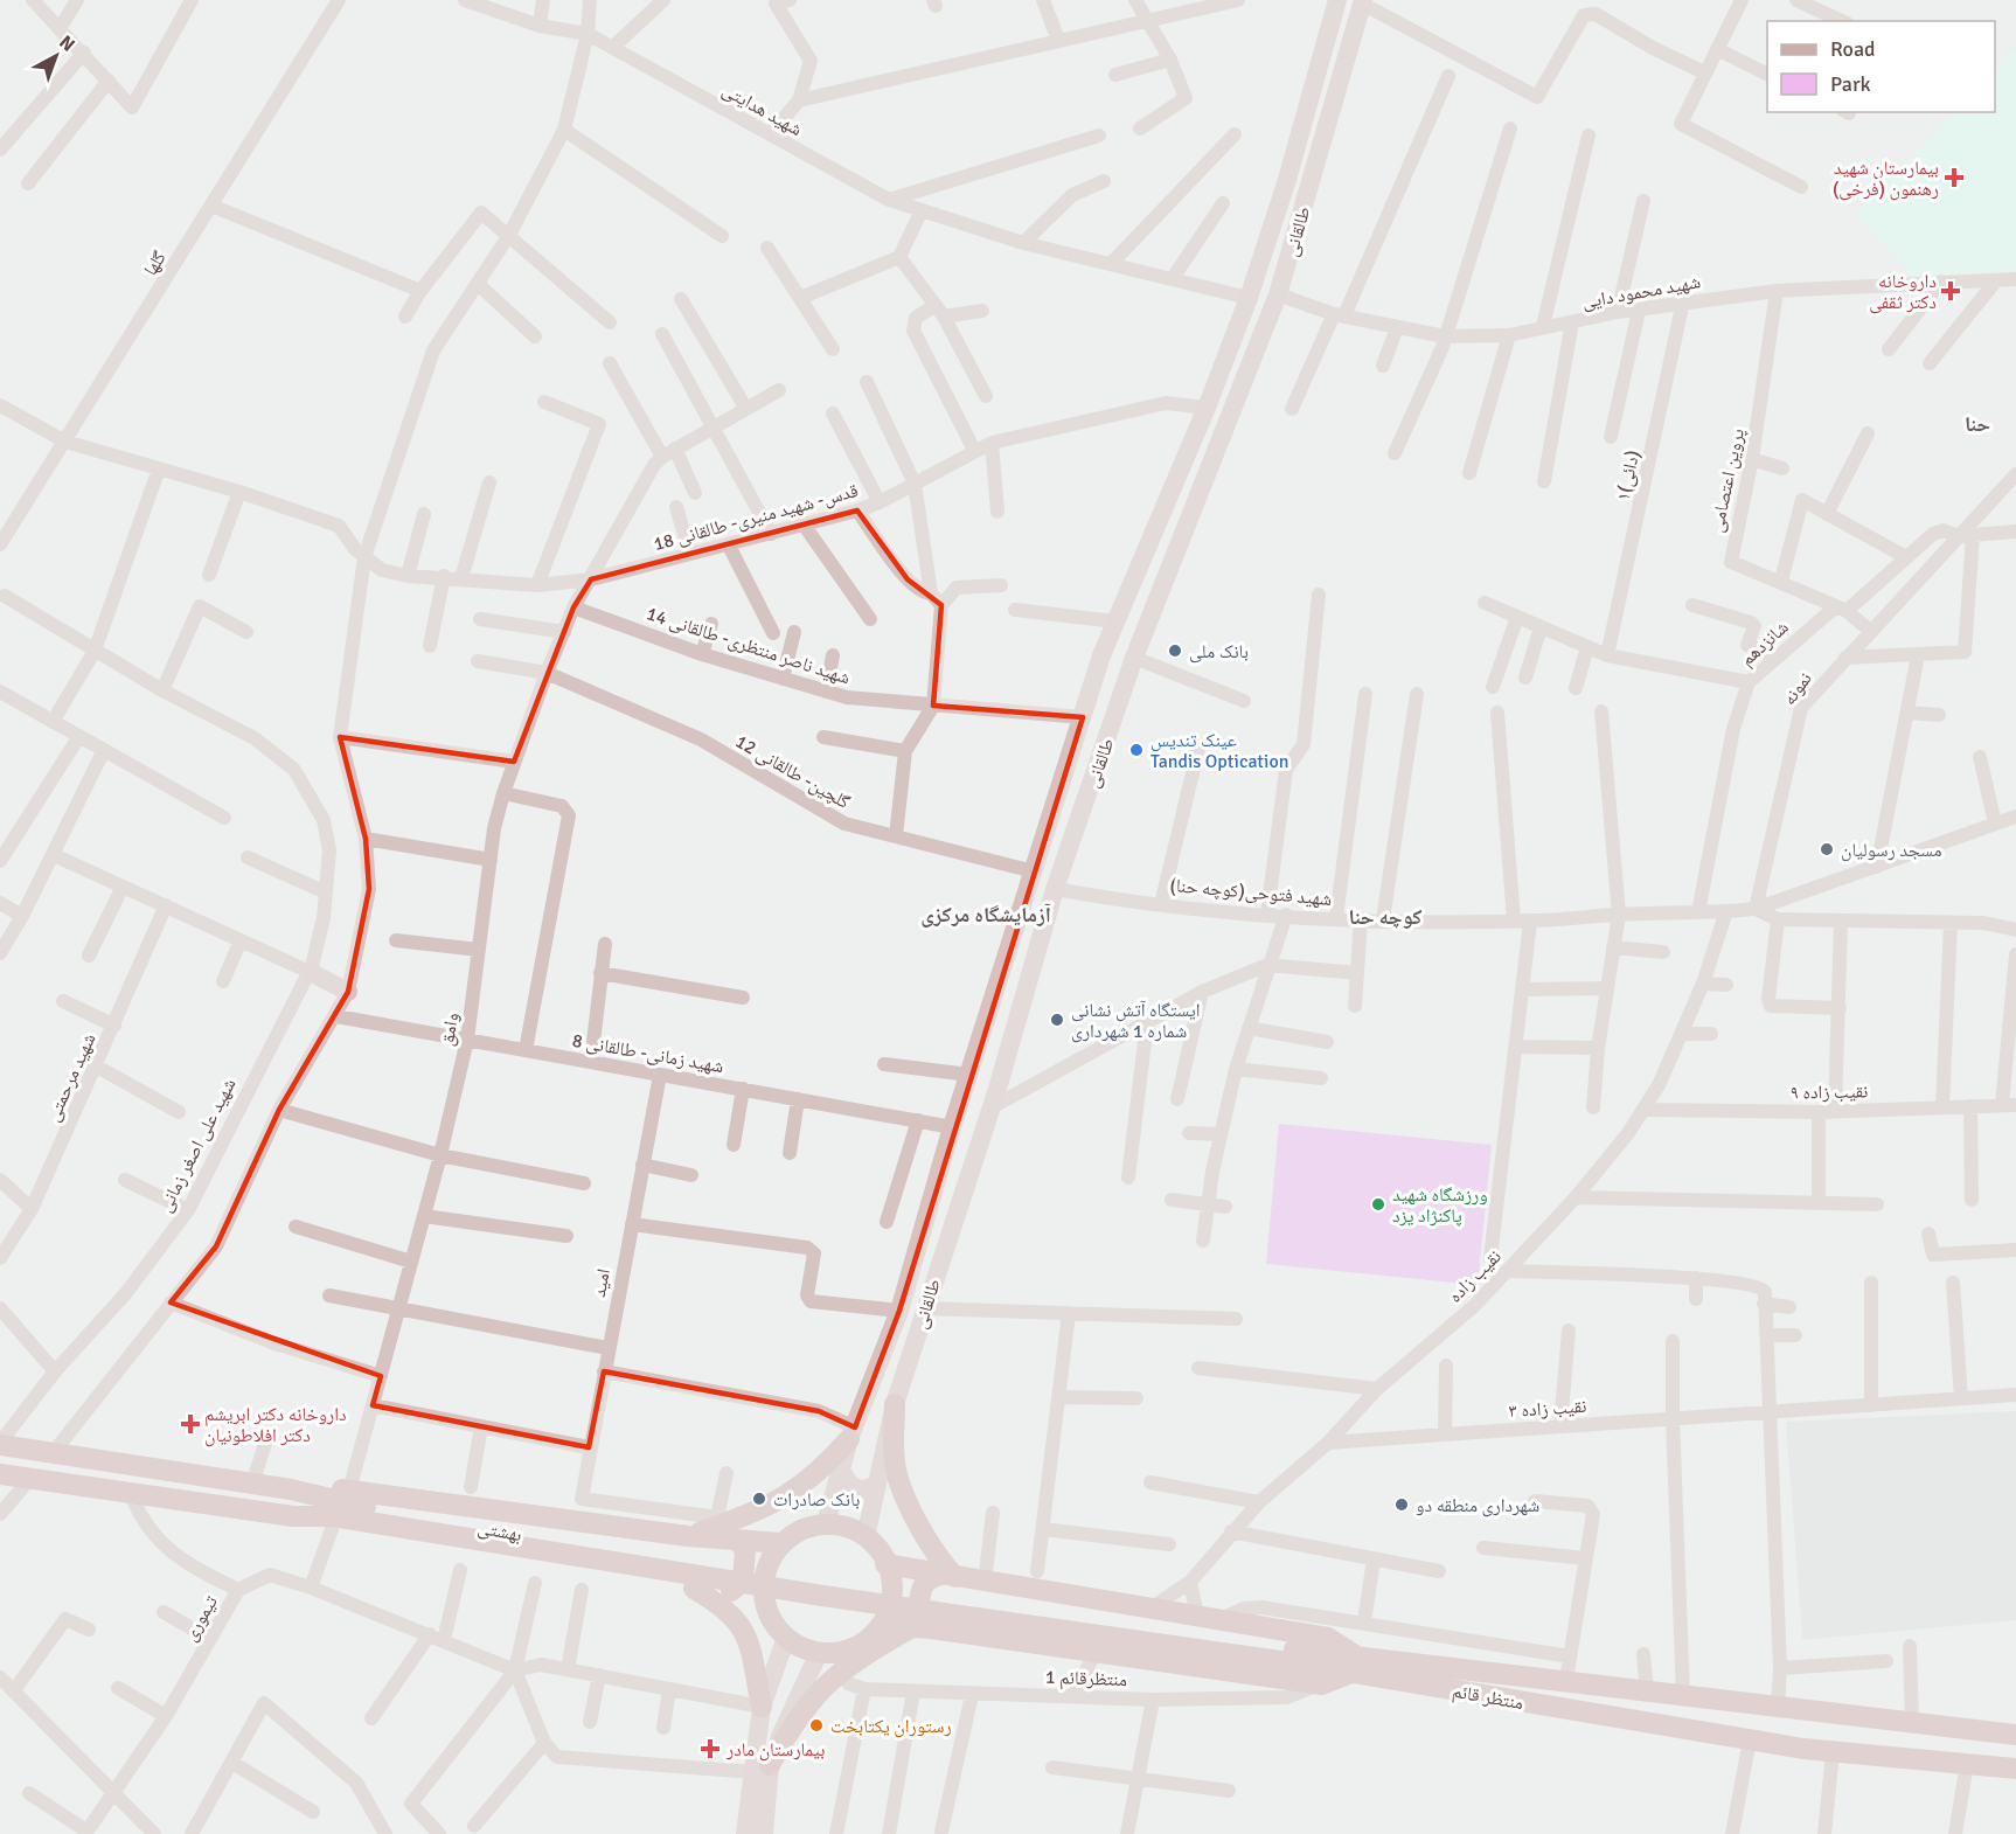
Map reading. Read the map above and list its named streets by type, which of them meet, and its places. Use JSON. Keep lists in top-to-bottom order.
{
  "streets": {
    "main road": ["طالقانی", "بهشتی", "منتظر قائم"],
    "street": [
      "شهید هدایتی",
      "گلها",
      "شهید محمود دایی",
      "۱(دائی)",
      "پروین اعتصامی",
      "قدس- شهید منیری- طالقانی 18",
      "شانزدهم",
      "شهید ناصر منتظری- طالقانی 14",
      "نمونه",
      "گلچین- طالقانی 12",
      "(کوچه حنا)شهید فتوحی",
      "وامق",
      "شهید زمانی- طالقانی 8",
      "شهید مرحمتی",
      "نقیب زاده ۹",
      "شهید علی اصغر زمانی",
      "نقیب زاده",
      "امید",
      "نقیب زاده ۳",
      "تیموری",
      "منتظرقائم 1"
    ]
  },
  "crossings": [
    ["شهید هدایتی", "طالقانی"],
    ["طالقانی", "شهید محمود دایی"],
    ["طالقانی", "قدس- شهید منیری- طالقانی 18"],
    ["طالقانی", "شهید ناصر منتظری- طالقانی 14"],
    ["طالقانی", "گلچین- طالقانی 12"],
    ["طالقانی", "(کوچه حنا)شهید فتوحی"],
    ["طالقانی", "شهید زمانی- طالقانی 8"],
    ["شهید محمود دایی", "۱(دائی)"],
    ["شهید محمود دایی", "پروین اعتصامی"],
    ["پروین اعتصامی", "شانزدهم"],
    ["پروین اعتصامی", "نمونه"],
    ["قدس- شهید منیری- طالقانی 18", "وامق"],
    ["شانزدهم", "نمونه"],
    ["شانزدهم", "(کوچه حنا)شهید فتوحی"],
    ["شهید ناصر منتظری- طالقانی 14", "وامق"],
    ["نمونه", "(کوچه حنا)شهید فتوحی"],
    ["گلچین- طالقانی 12", "وامق"],
    ["(کوچه حنا)شهید فتوحی", "نقیب زاده"],
    ["وامق", "شهید زمانی- طالقانی 8"],
    ["شهید زمانی- طالقانی 8", "امید"],
    ["نقیب زاده ۹", "نقیب زاده"],
    ["شهید علی اصغر زمانی", "بهشتی"],
    ["نقیب زاده", "نقیب زاده ۳"],
    ["بهشتی", "تیموری"],
    ["بهشتی", "منتظر قائم"]
  ],
  "districts": ["حنا", "آزمایشگاه مرکزی", "کوچه حنا"],
  "places": {
    "health": [
      "بیمارستان شهید رهنمون (فرخی)",
      "داروخانه دکتر ثقفی",
      "داروخانه دکتر ابریشم دکتر افلاطونیان",
      "بیمارستان مادر"
    ],
    "other": [
      "بانک ملی",
      "عینک تندیس Tandis Optication",
      "مسجد رسولیان",
      "ایستگاه آتش نشانی شماره 1 شهرداری",
      "ورزشگاه شهید پاکنژاد یزد",
      "بانک صادرات",
      "شهرداری منطقه دو",
      "رستوران یکتابخت"
    ]
  },
  "legend": ["Road", "Park"],
  "north": "top right"
}
